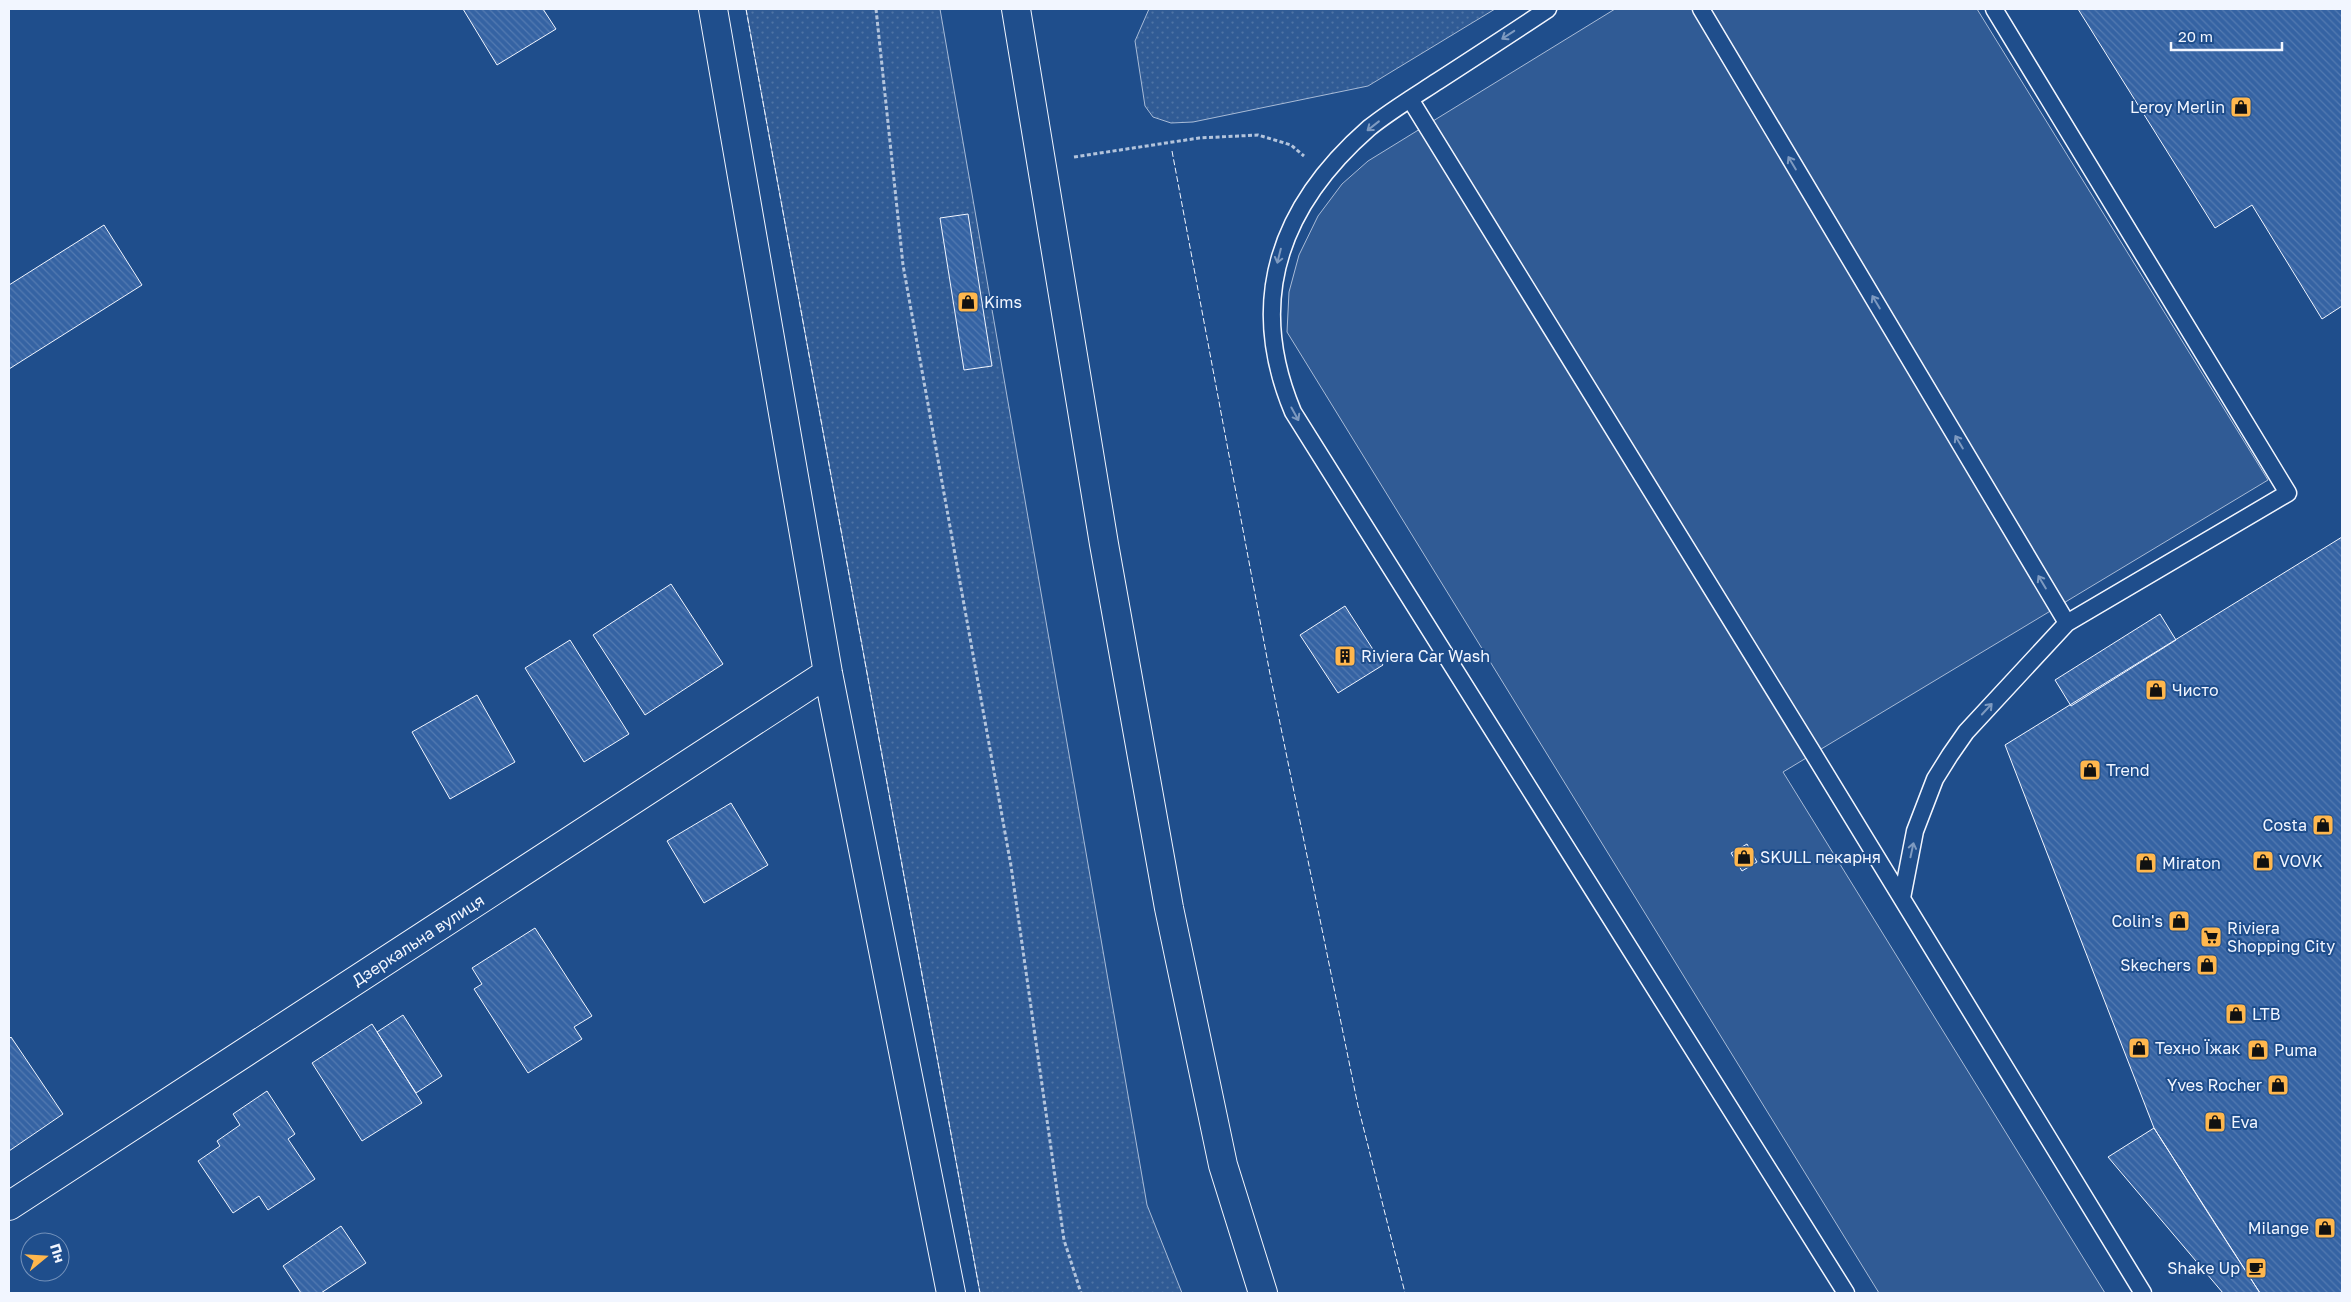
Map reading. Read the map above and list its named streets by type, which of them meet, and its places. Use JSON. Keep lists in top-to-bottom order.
{
  "streets": {
    "main road": ["Дзеркальна вулиця"]
  },
  "places": {
    "shop": [
      "Leroy Merlin",
      "Kims",
      "Чисто",
      "Trend",
      "Costa",
      "SKULL пекарня",
      "VOVK",
      "Miraton",
      "Colin's",
      "Skechers",
      "LTB",
      "Техно Їжак",
      "Puma",
      "Yves Rocher",
      "Eva",
      "Milange"
    ],
    "building": ["Riviera Car Wash"],
    "supermarket": ["Riviera Shopping City"],
    "cafe": ["Shake Up"]
  },
  "scale_bar": "20 m",
  "north": "right"
}
